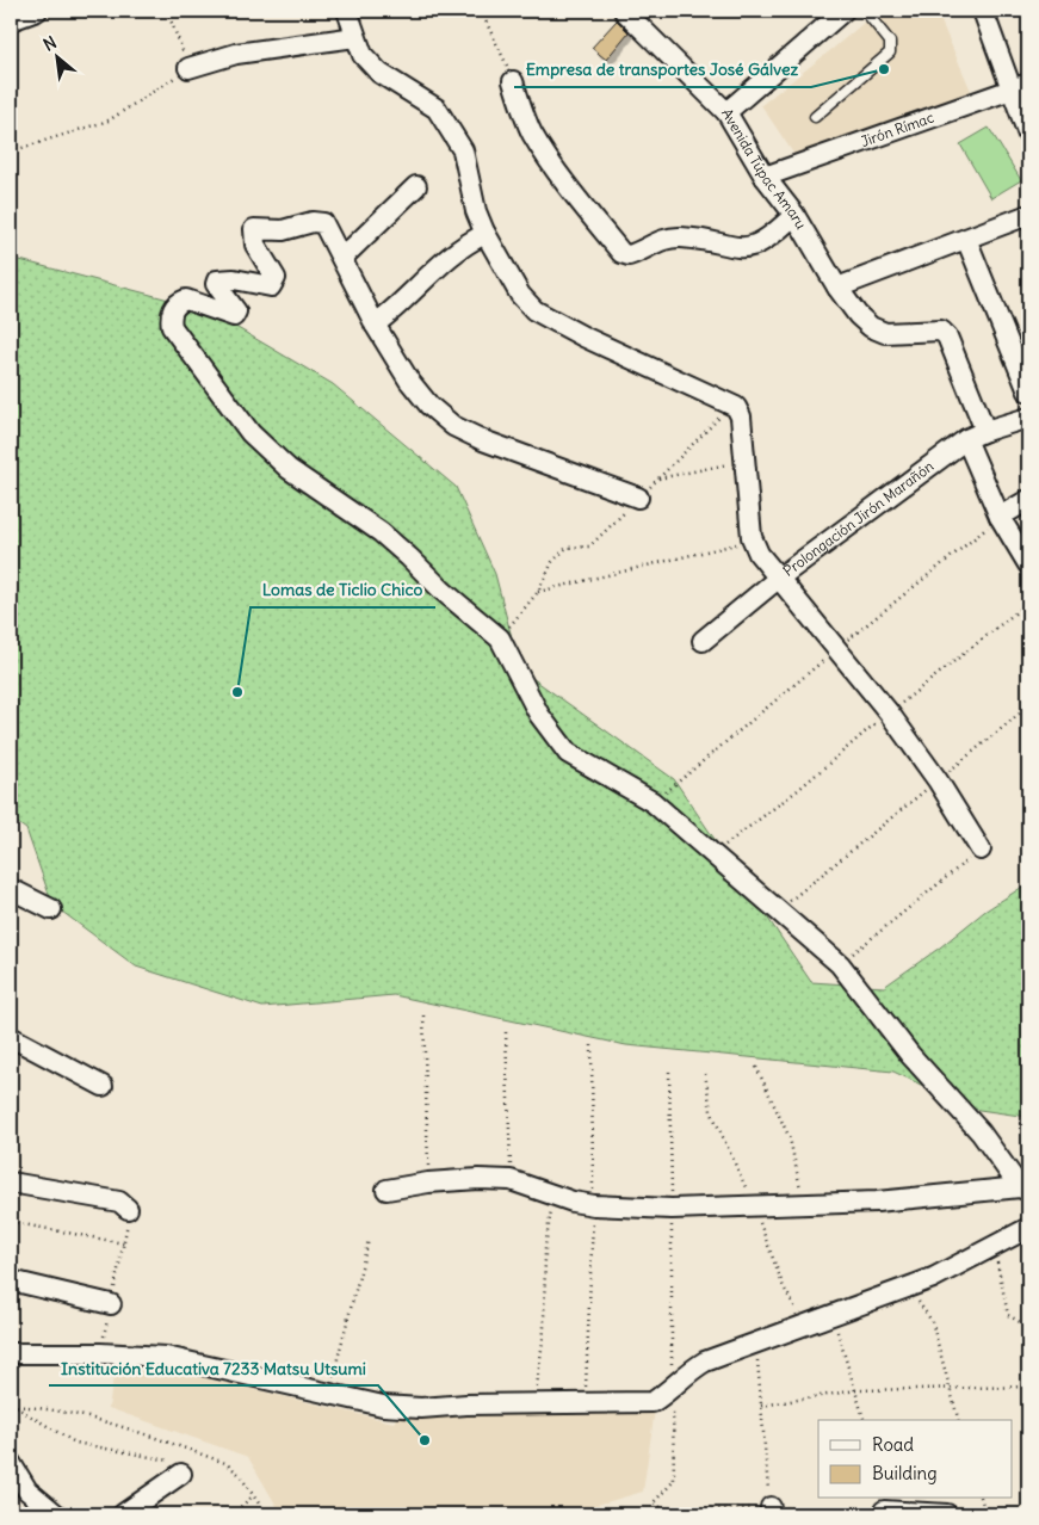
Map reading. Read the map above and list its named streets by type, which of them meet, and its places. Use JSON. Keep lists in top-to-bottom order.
{
  "streets": {
    "street": ["Jirón Rímac", "Avenida Túpac Amaru", "Prolongación Jirón Marañón"]
  },
  "crossings": [
    ["Jirón Rímac", "Avenida Túpac Amaru"],
    ["Avenida Túpac Amaru", "Prolongación Jirón Marañón"]
  ],
  "places": ["Empresa de transportes José Gálvez", "Lomas de Ticlio Chico", "Institución Educativa 7233 Matsu Utsumi"],
  "legend": ["Road", "Building"],
  "north": "top left"
}
